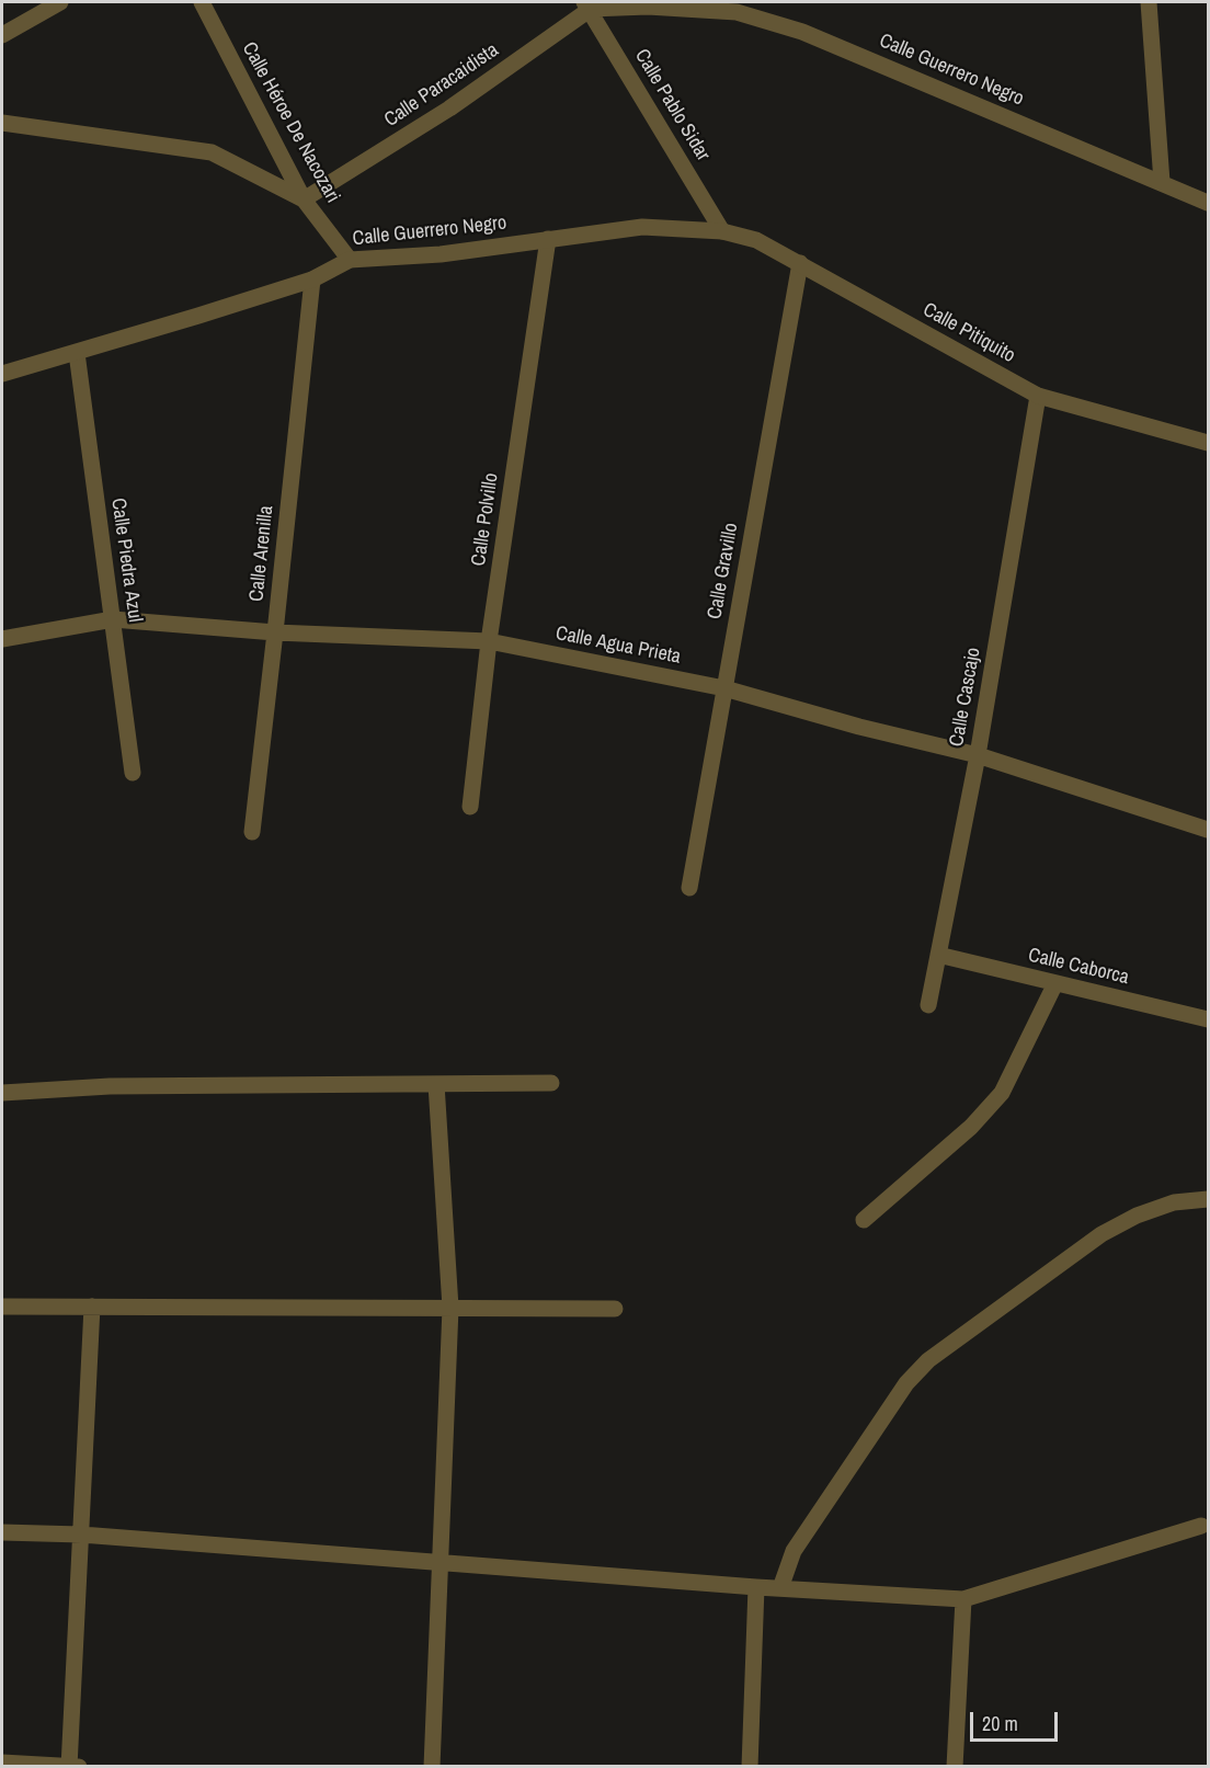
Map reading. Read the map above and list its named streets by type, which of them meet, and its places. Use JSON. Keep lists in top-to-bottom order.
{
  "streets": {
    "street": [
      "Calle Guerrero Negro",
      "Calle Paracaidista",
      "Calle Pablo Sidar",
      "Calle Héroe De Nacozari",
      "Calle Pitiquito",
      "Calle Polvillo",
      "Calle Arenilla",
      "Calle Piedra Azul",
      "Calle Gravillo",
      "Calle Agua Prieta",
      "Calle Cascajo",
      "Calle Caborca"
    ]
  },
  "crossings": [
    ["Calle Guerrero Negro", "Calle Paracaidista"],
    ["Calle Guerrero Negro", "Calle Pablo Sidar"],
    ["Calle Guerrero Negro", "Calle Héroe De Nacozari"],
    ["Calle Guerrero Negro", "Calle Pitiquito"],
    ["Calle Guerrero Negro", "Calle Polvillo"],
    ["Calle Guerrero Negro", "Calle Arenilla"],
    ["Calle Guerrero Negro", "Calle Piedra Azul"],
    ["Calle Paracaidista", "Calle Pablo Sidar"],
    ["Calle Paracaidista", "Calle Héroe De Nacozari"],
    ["Calle Pablo Sidar", "Calle Pitiquito"],
    ["Calle Pitiquito", "Calle Gravillo"],
    ["Calle Pitiquito", "Calle Cascajo"],
    ["Calle Polvillo", "Calle Agua Prieta"],
    ["Calle Arenilla", "Calle Agua Prieta"],
    ["Calle Piedra Azul", "Calle Agua Prieta"],
    ["Calle Gravillo", "Calle Agua Prieta"],
    ["Calle Agua Prieta", "Calle Cascajo"],
    ["Calle Cascajo", "Calle Caborca"]
  ],
  "scale_bar": "20 m"
}
